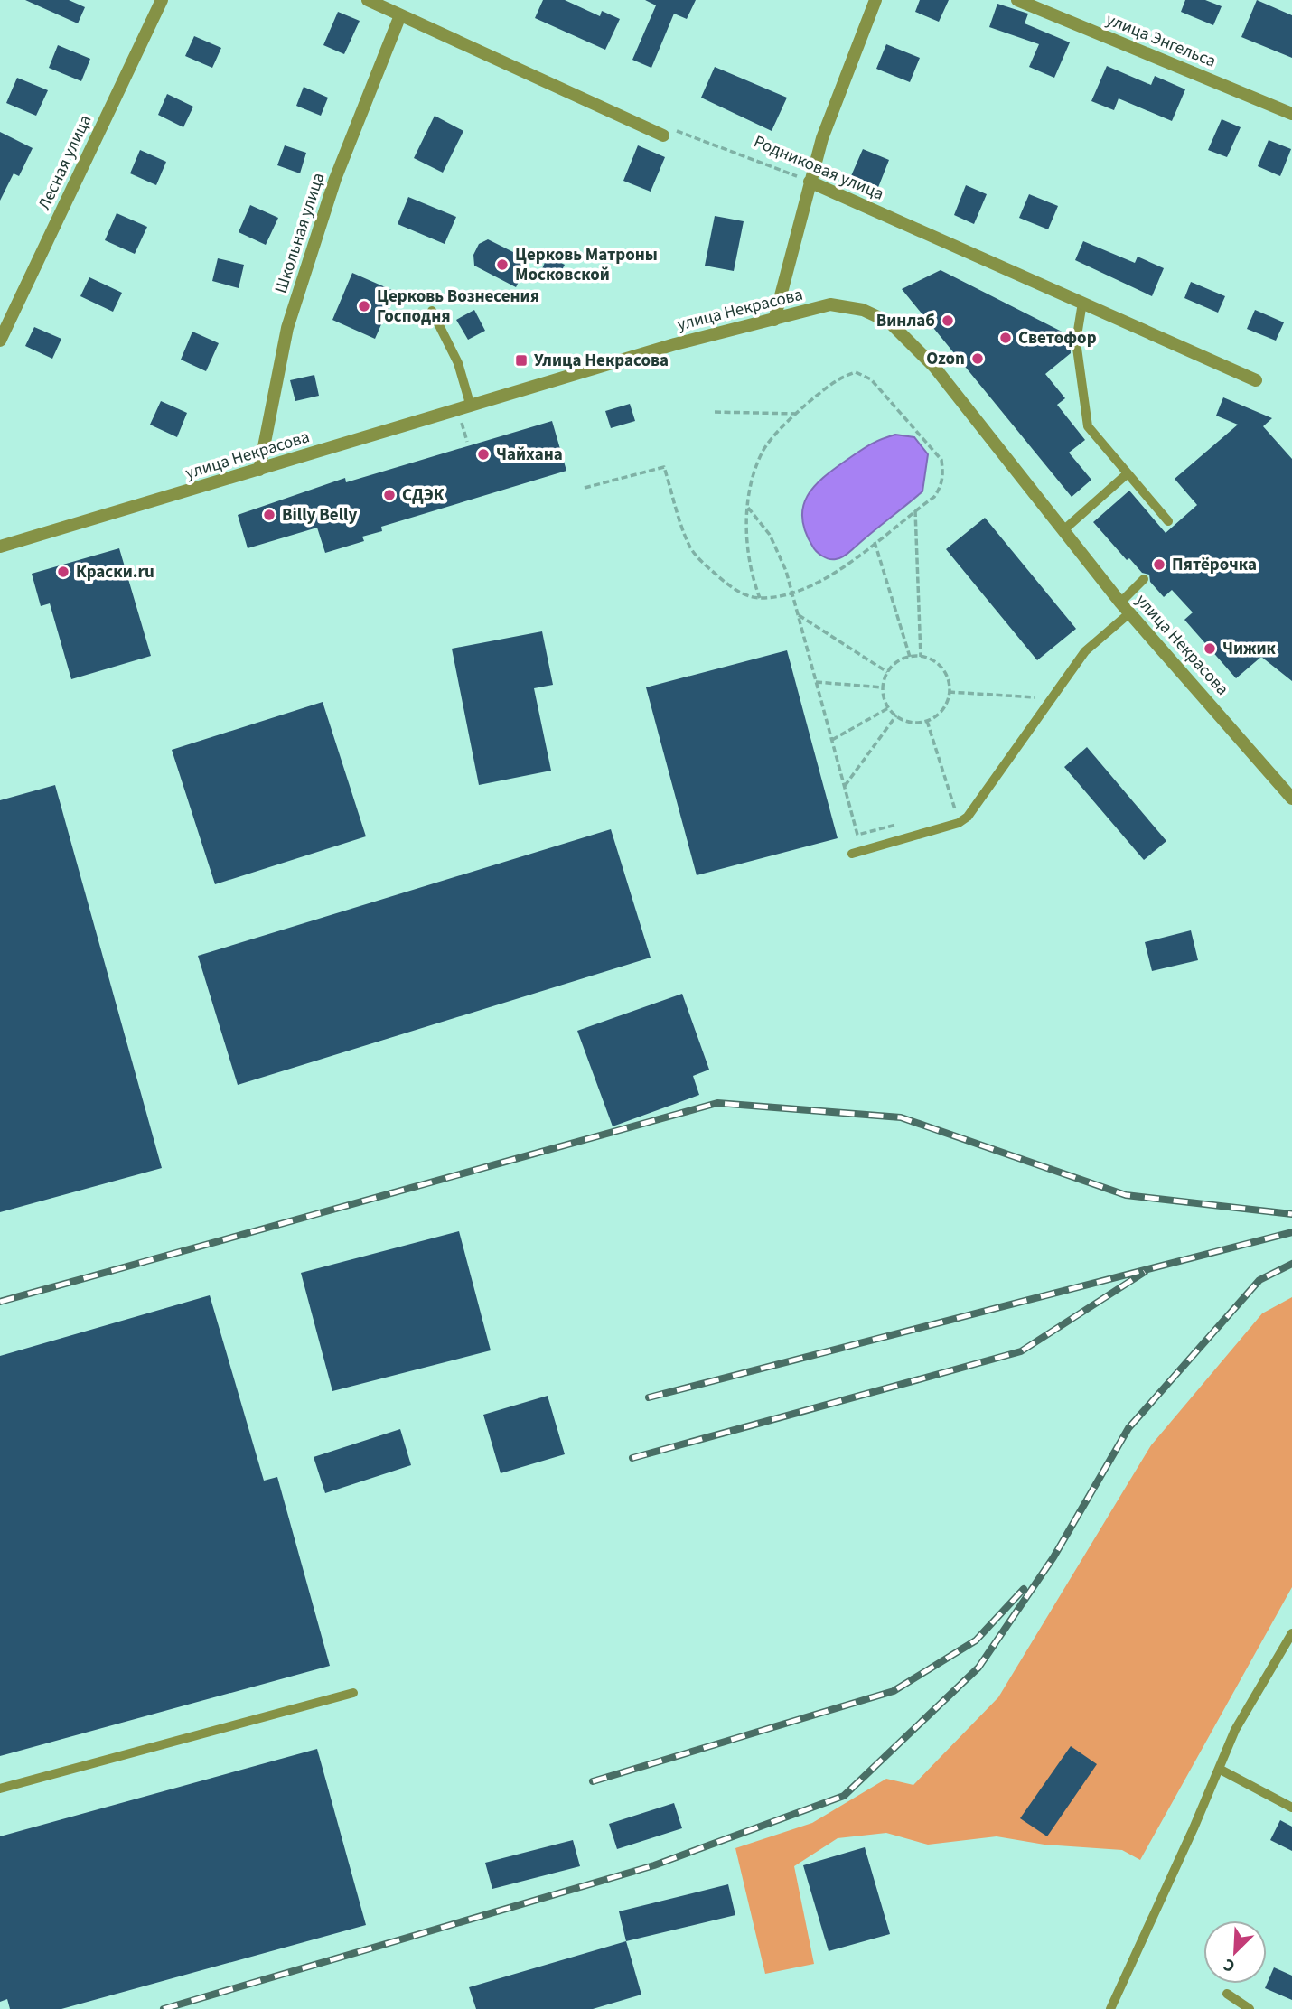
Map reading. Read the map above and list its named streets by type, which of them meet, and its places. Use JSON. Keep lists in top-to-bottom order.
{
  "streets": {
    "street": [
      "улица Энгельса",
      "Лесная улица",
      "Родниковая улица",
      "Школьная улица",
      "улица Некрасова"
    ]
  },
  "crossings": [
    ["Школьная улица", "улица Некрасова"]
  ],
  "places": {
    "other": [
      "Церковь Матроны Московской",
      "Церковь Вознесения Господня",
      "Винлаб",
      "Светофор",
      "Ozon",
      "Чайхана",
      "СДЭК",
      "Billy Belly",
      "Пятёрочка",
      "Краски.ru",
      "Чижик"
    ],
    "transit": ["Улица Некрасова"]
  },
  "north": "bottom left"
}
